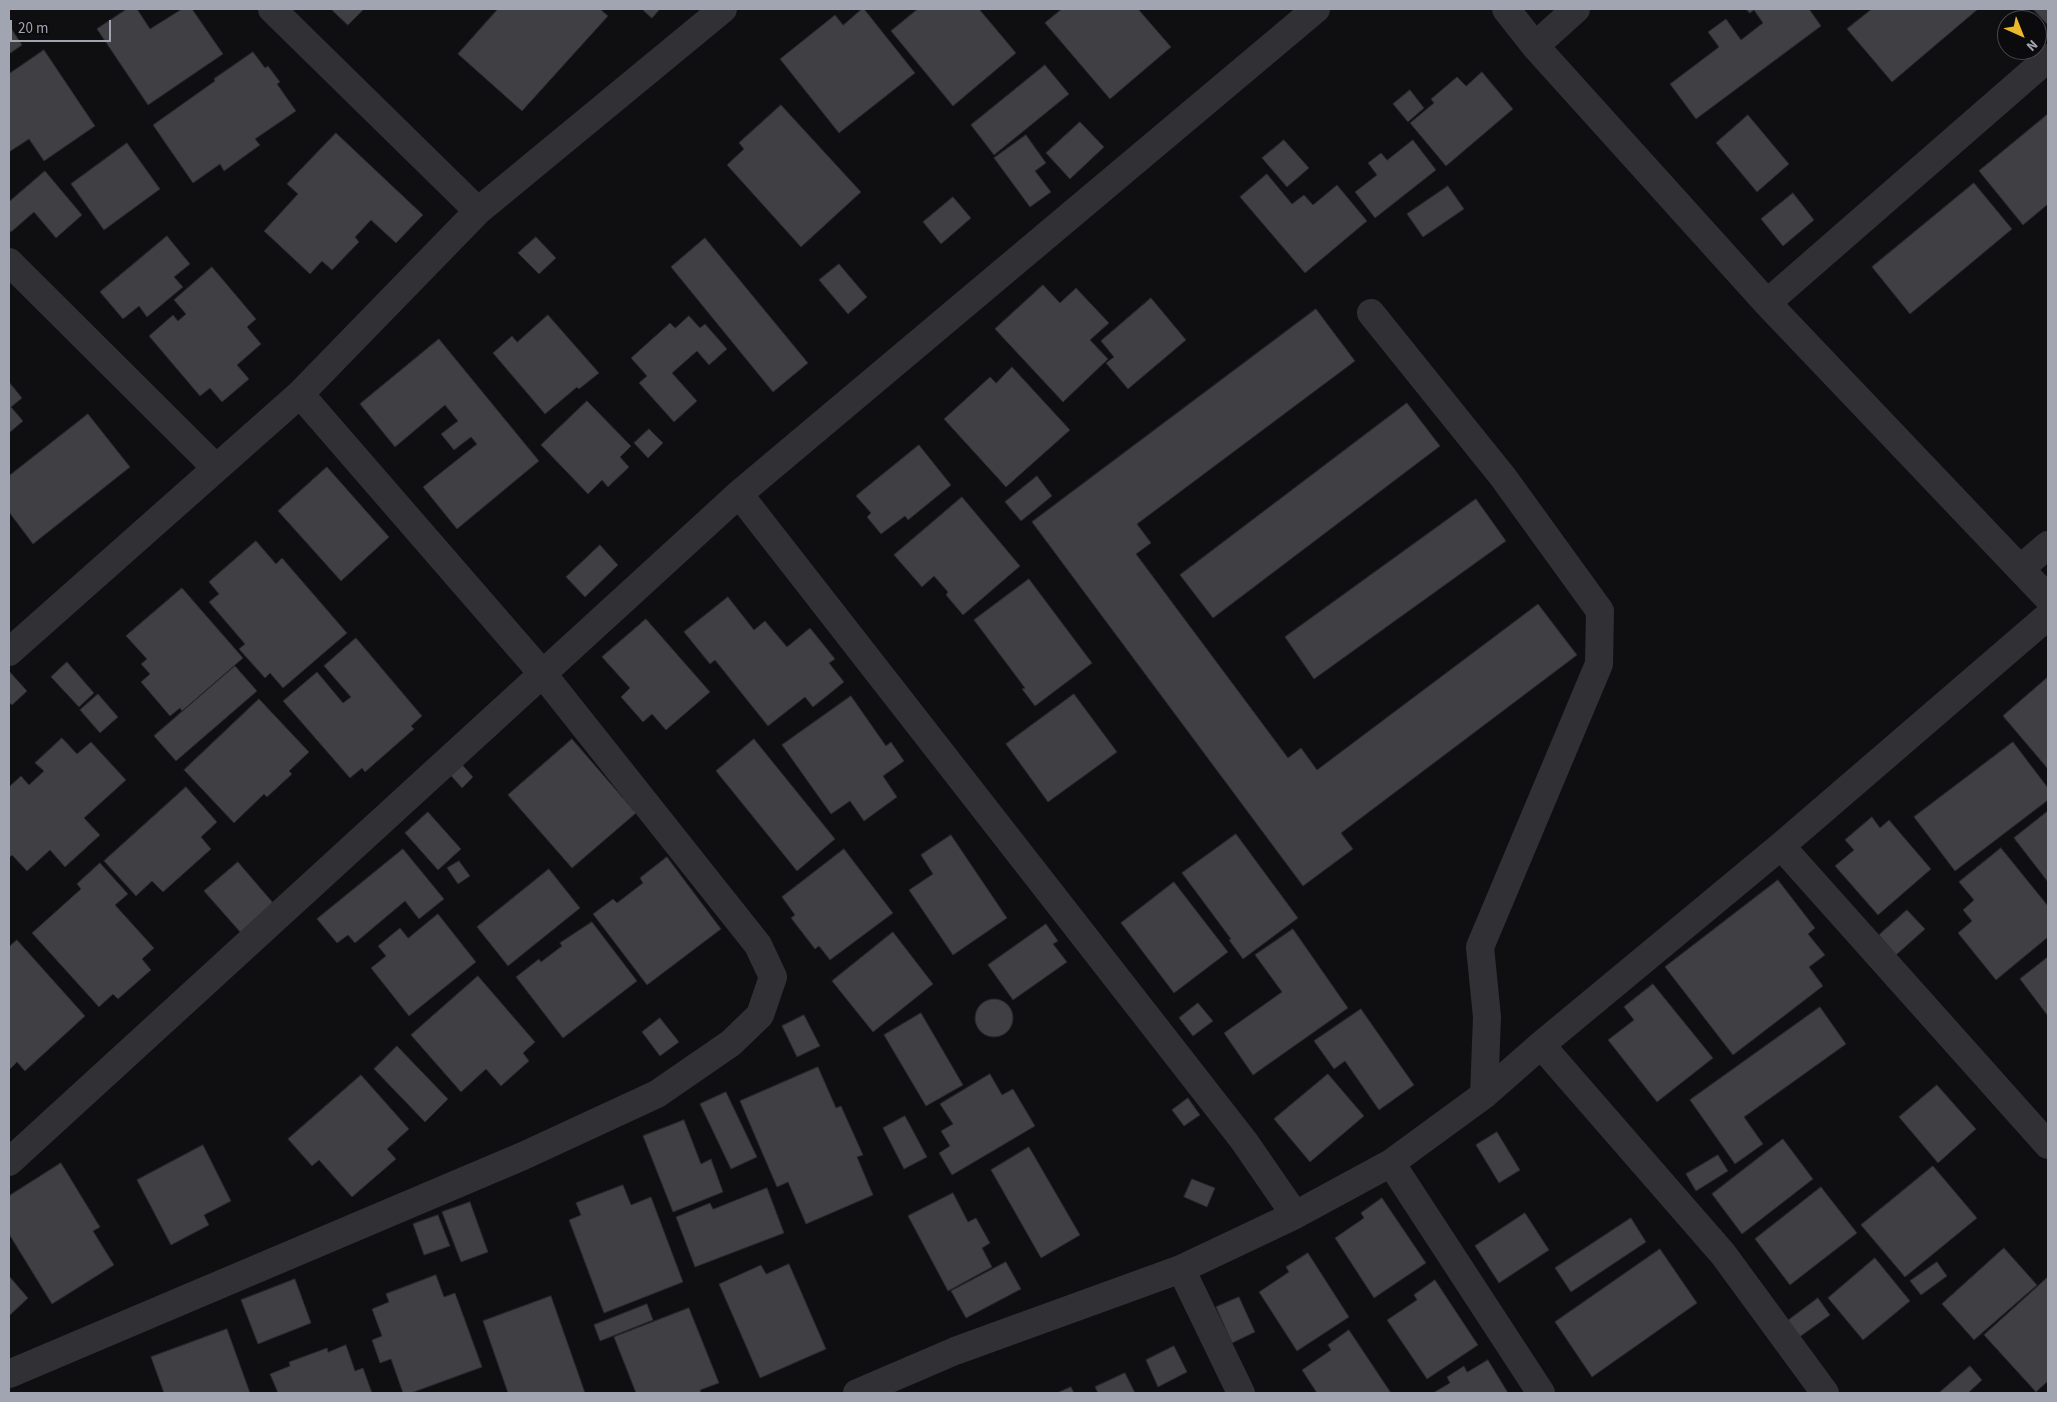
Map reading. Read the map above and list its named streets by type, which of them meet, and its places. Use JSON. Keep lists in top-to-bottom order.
{
  "scale_bar": "20 m",
  "north": "bottom right"
}
